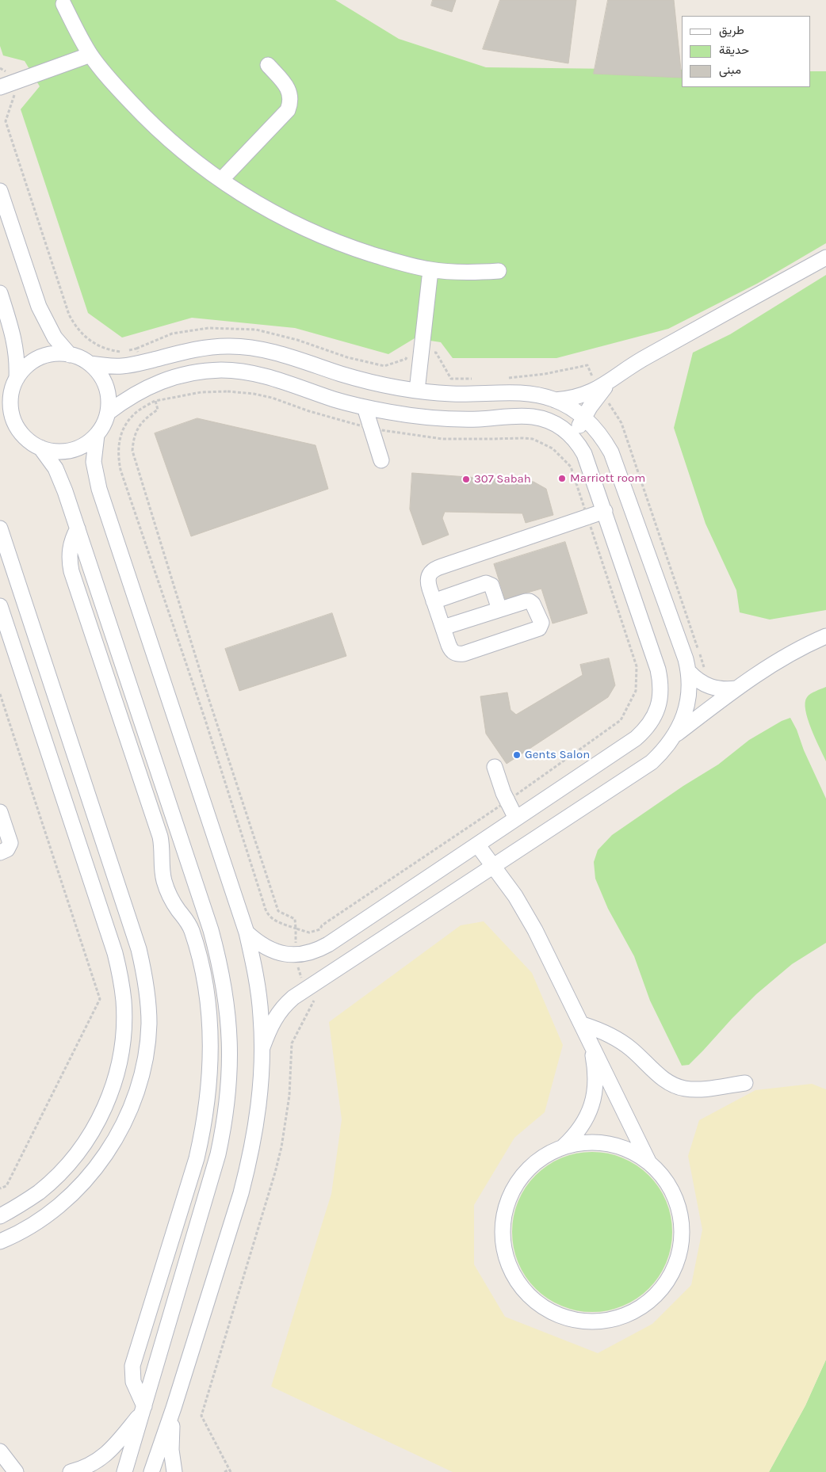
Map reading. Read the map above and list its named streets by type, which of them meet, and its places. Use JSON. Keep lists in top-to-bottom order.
{
  "places": ["Marriott room", "307 Sabah", "Gents Salon"],
  "legend": ["طريق", "حديقة", "مبنى"]
}
